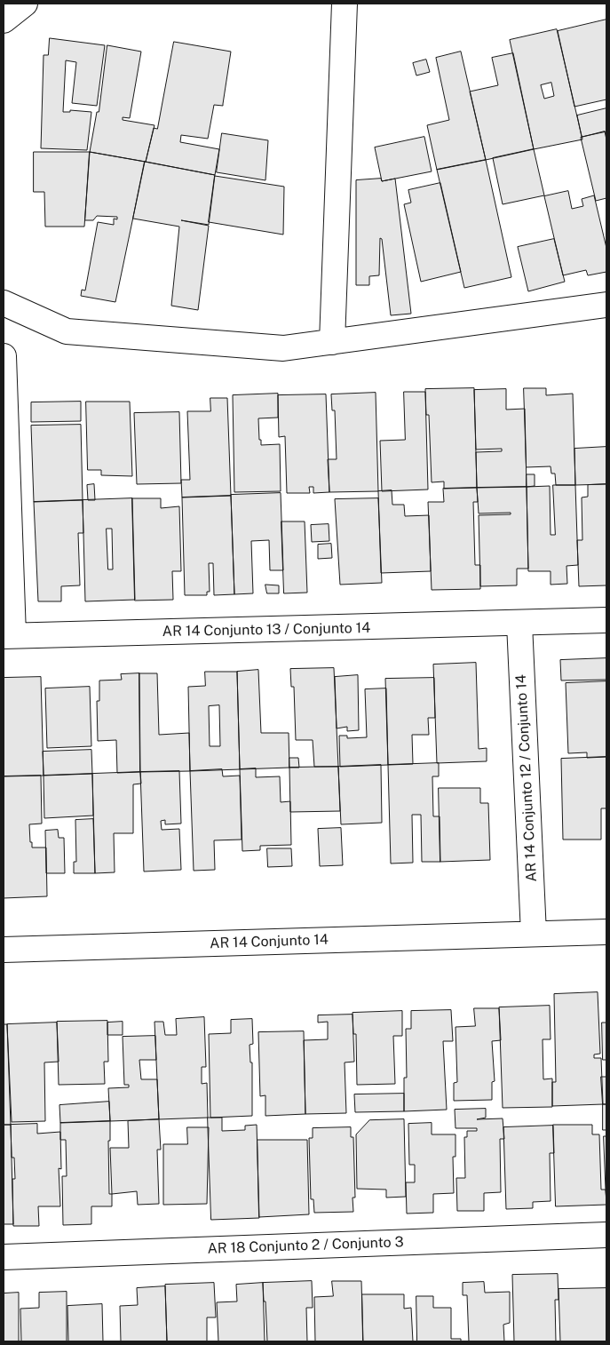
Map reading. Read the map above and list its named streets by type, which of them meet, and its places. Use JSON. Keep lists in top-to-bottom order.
{
  "streets": {
    "street": [
      "AR 14 Conjunto 13 / Conjunto 14",
      "AR 14 Conjunto 12 / Conjunto 14",
      "AR 14 Conjunto 14",
      "AR 18 Conjunto 2 / Conjunto 3"
    ]
  },
  "crossings": [
    ["AR 14 Conjunto 13 / Conjunto 14", "AR 14 Conjunto 12 / Conjunto 14"],
    ["AR 14 Conjunto 12 / Conjunto 14", "AR 14 Conjunto 14"]
  ]
}
